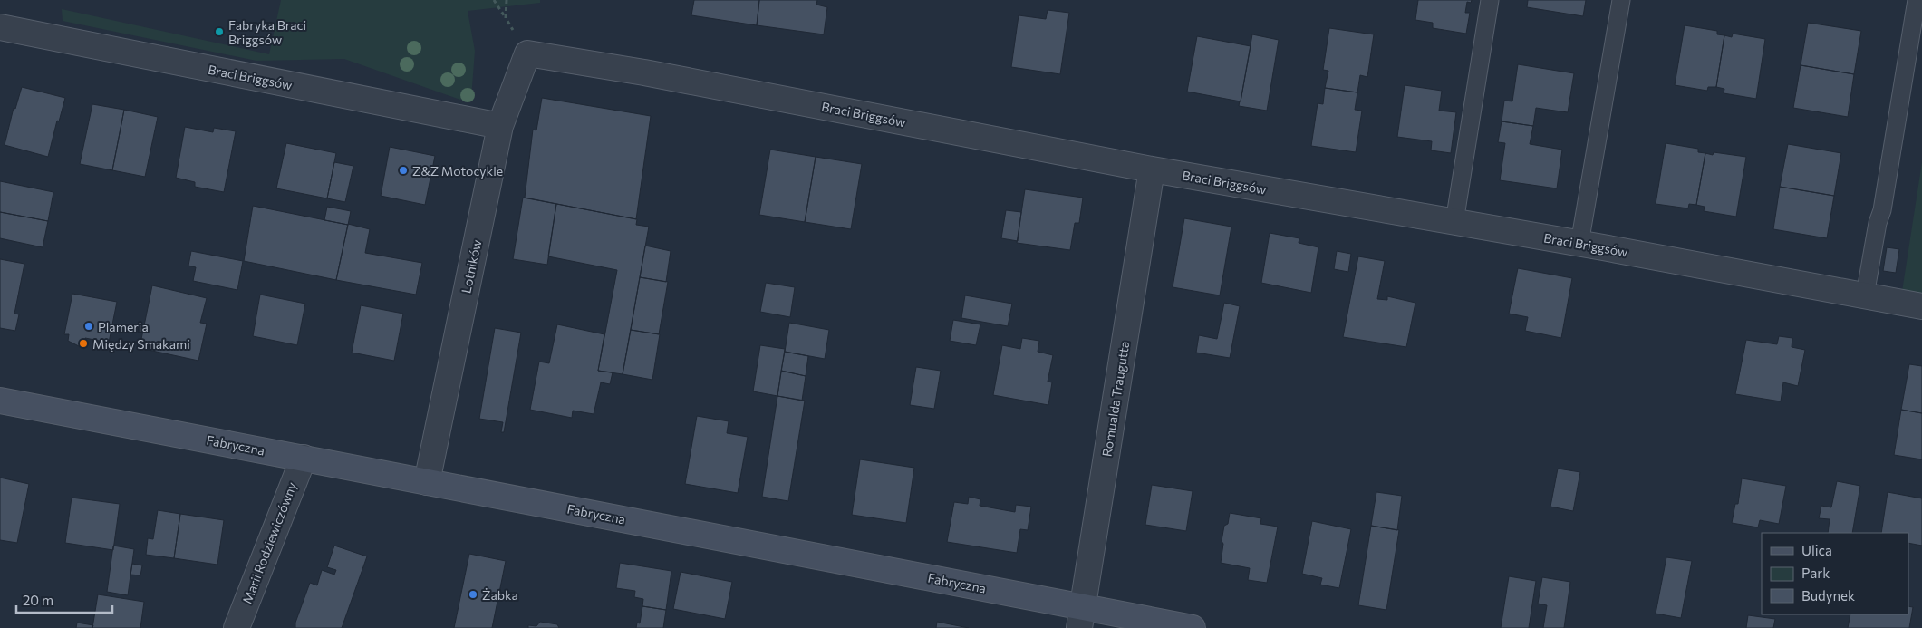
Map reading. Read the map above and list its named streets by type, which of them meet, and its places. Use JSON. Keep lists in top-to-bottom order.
{
  "streets": {
    "street": [
      "Braci Briggsów",
      "Lotników",
      "Romualda Traugutta",
      "Fabryczna",
      "Marii Rodziewiczówny"
    ]
  },
  "crossings": [
    ["Braci Briggsów", "Lotników"],
    ["Braci Briggsów", "Romualda Traugutta"],
    ["Lotników", "Fabryczna"],
    ["Romualda Traugutta", "Fabryczna"],
    ["Fabryczna", "Marii Rodziewiczówny"]
  ],
  "places": [
    "Fabryka Braci Briggsów",
    "Z&Z Motocykle",
    "Plameria",
    "Między Smakami",
    "Żabka"
  ],
  "legend": ["Ulica", "Park", "Budynek"],
  "scale_bar": "20 m"
}
